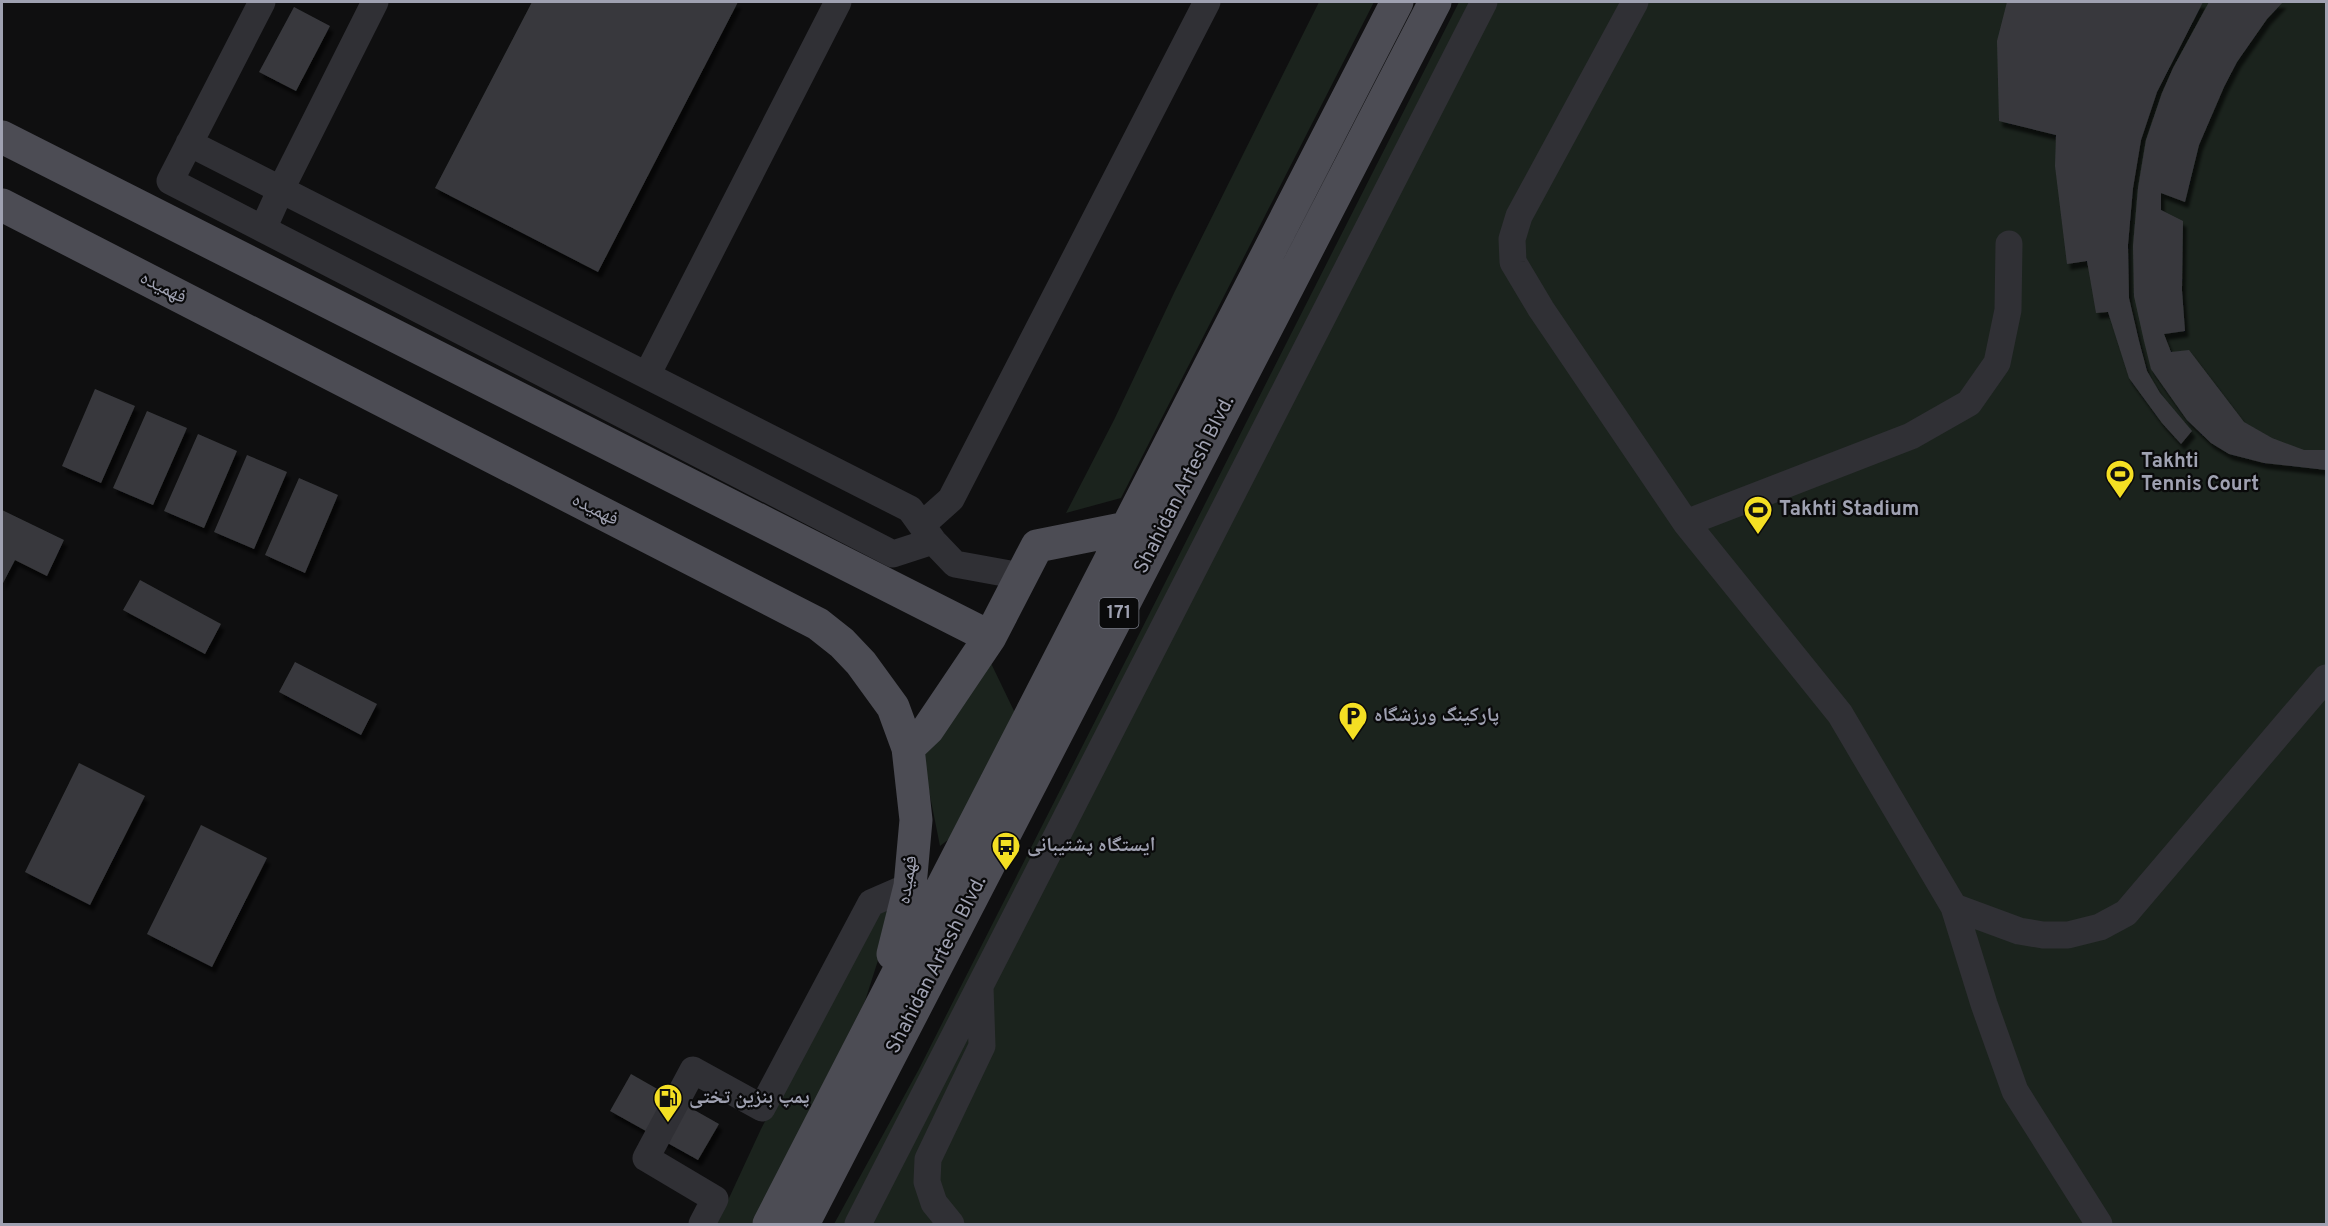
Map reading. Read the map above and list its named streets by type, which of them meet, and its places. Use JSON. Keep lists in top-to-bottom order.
{
  "streets": {
    "main road": ["فهمیده", "Shahidan Artesh Blvd.", "171"]
  },
  "crossings": [
    ["فهمیده", "Shahidan Artesh Blvd."]
  ],
  "places": {
    "sports": ["Takhti Tennis Court", "Takhti Stadium"],
    "parking": ["پارکینگ ورزشگاه"],
    "bus stop": ["ایستگاه پشتیبانی"],
    "fuel station": ["پمپ بنزین تختی"]
  }
}
